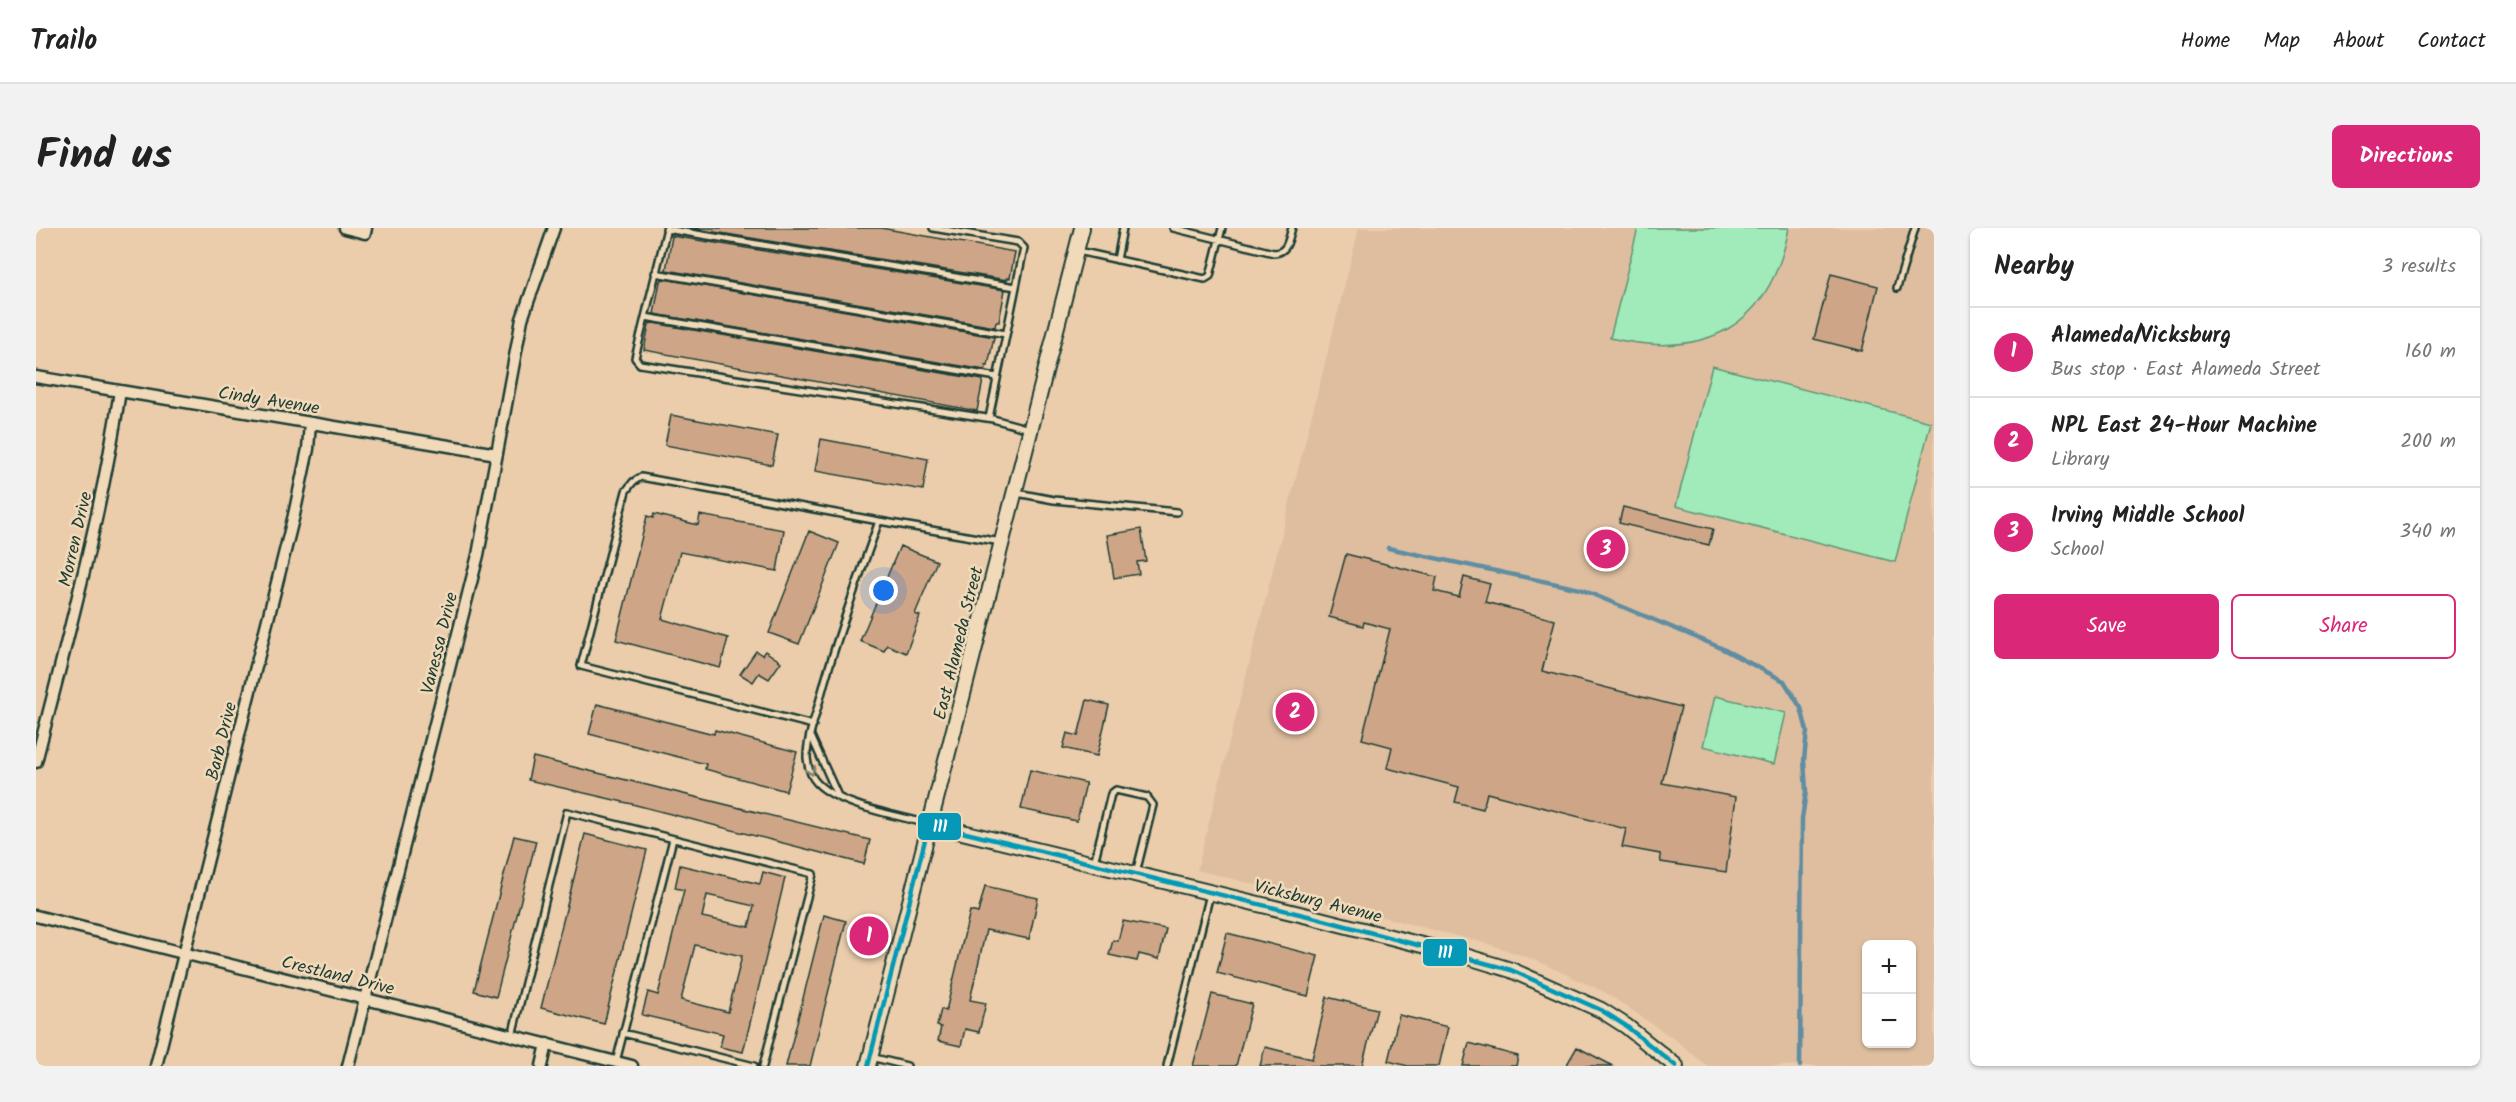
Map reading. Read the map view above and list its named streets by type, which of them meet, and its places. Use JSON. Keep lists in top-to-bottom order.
{
  "streets": {
    "street": [
      "Cindy Avenue",
      "Morren Drive",
      "Vanessa Drive",
      "East Alameda Street",
      "Barb Drive",
      "Vicksburg Avenue",
      "Crestland Drive"
    ]
  },
  "crossings": [
    ["Cindy Avenue", "Morren Drive"],
    ["Cindy Avenue", "Vanessa Drive"],
    ["Cindy Avenue", "Barb Drive"],
    ["Vanessa Drive", "Crestland Drive"],
    ["East Alameda Street", "Vicksburg Avenue"],
    ["Barb Drive", "Crestland Drive"]
  ],
  "lines": ["transit line 111"],
  "page": {
    "header": "Trailo",
    "nav": [
      "Home",
      "Map",
      "About",
      "Contact"
    ],
    "title": "Find us",
    "buttons": [
      "Directions",
      ["Save", "Share"]
    ],
    "heading": ["Nearby", "3 results"],
    "list": [
      {
        "mark": "1",
        "name": "Alameda/Vicksburg",
        "note": "Bus stop · East Alameda Street",
        "value": "160 m"
      },
      {
        "mark": "2",
        "name": "NPL East 24-Hour Machine",
        "note": "Library",
        "value": "200 m"
      },
      {
        "mark": "3",
        "name": "Irving Middle School",
        "note": "School",
        "value": "340 m"
      }
    ],
    "pins": ["3", "2", "1"],
    "map_buttons": ["+", "−"]
  }
}
